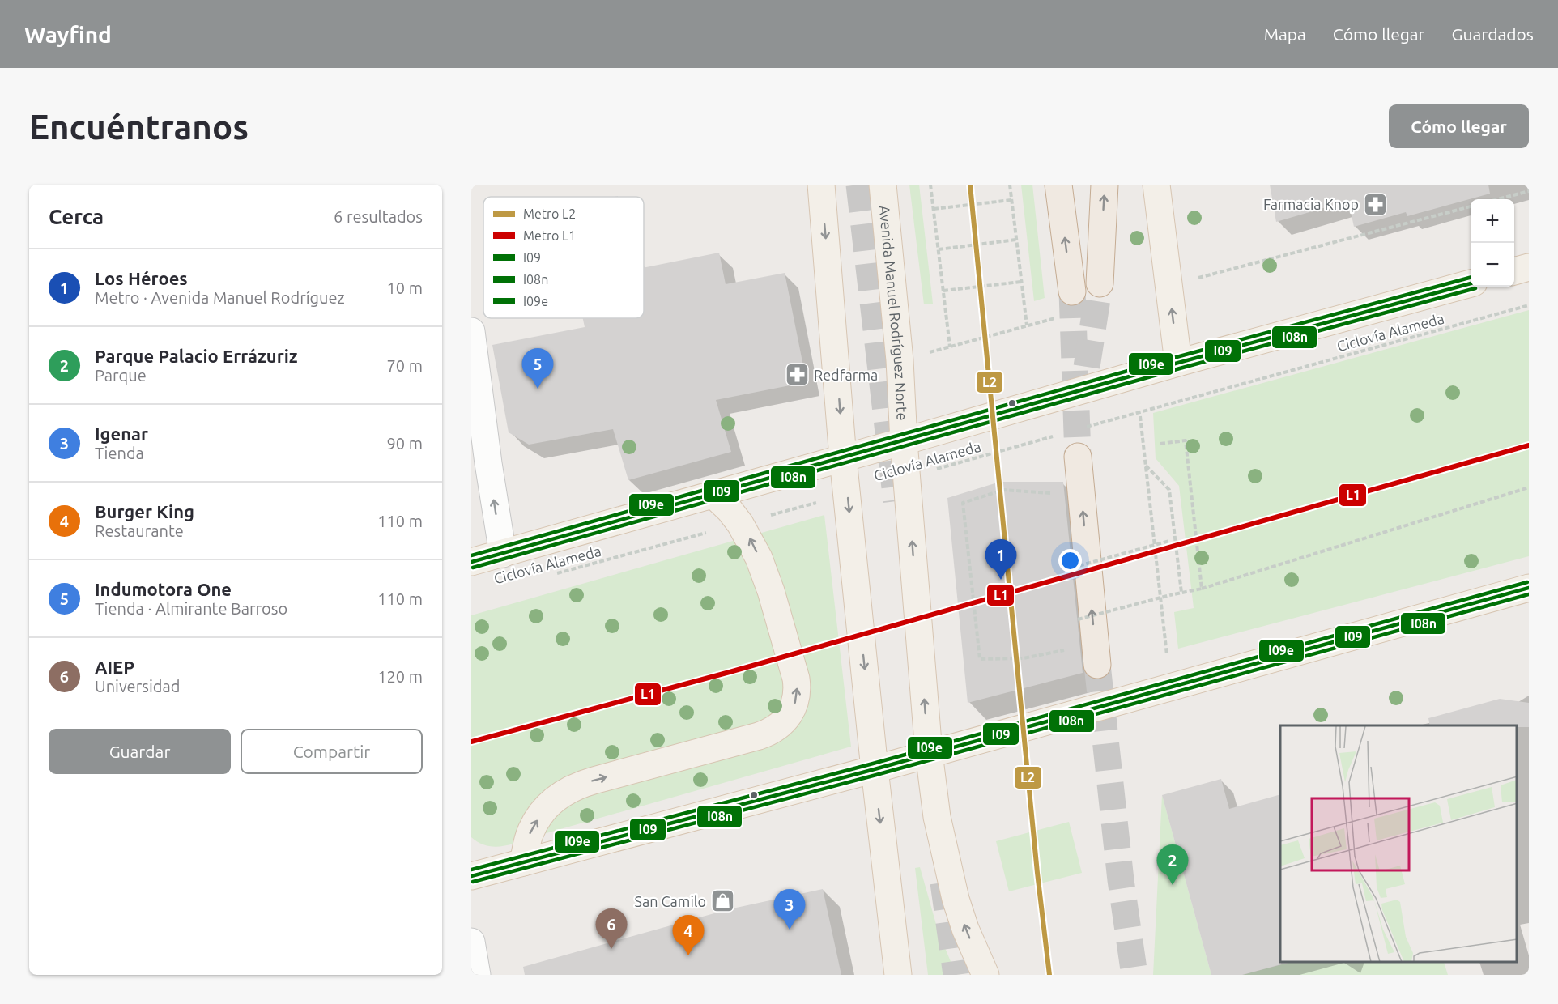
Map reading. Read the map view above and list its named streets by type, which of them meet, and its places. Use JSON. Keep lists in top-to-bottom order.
{
  "streets": {
    "main road": ["Avenida Manuel Rodríguez Norte"],
    "path": ["Ciclovía Alameda"]
  },
  "crossings": [
    ["Avenida Manuel Rodríguez Norte", "Ciclovía Alameda"]
  ],
  "places": {
    "pharmacy": ["Farmacia Knop", "Redfarma"],
    "shop": ["San Camilo"]
  },
  "lines": [
    "metro line L2",
    "transit line I09e",
    "transit line I09",
    "transit line I08n",
    "metro line L1"
  ],
  "legend": [
    "Metro L2",
    "Metro L1",
    "I09",
    "I08n",
    "I09e"
  ],
  "page": {
    "header": "Wayfind",
    "nav": ["Mapa", "Cómo llegar", "Guardados"],
    "buttons": [
      "Cómo llegar",
      ["Guardar", "Compartir"]
    ],
    "title": "Encuéntranos",
    "heading": ["Cerca", "6 resultados"],
    "map_buttons": ["+", "−"],
    "list": [
      {
        "mark": "1",
        "name": "Los Héroes",
        "note": "Metro · Avenida Manuel Rodríguez",
        "value": "10 m"
      },
      {
        "mark": "2",
        "name": "Parque Palacio Errázuriz",
        "note": "Parque",
        "value": "70 m"
      },
      {
        "mark": "3",
        "name": "Igenar",
        "note": "Tienda",
        "value": "90 m"
      },
      {
        "mark": "4",
        "name": "Burger King",
        "note": "Restaurante",
        "value": "110 m"
      },
      {
        "mark": "5",
        "name": "Indumotora One",
        "note": "Tienda · Almirante Barroso",
        "value": "110 m"
      },
      {
        "mark": "6",
        "name": "AIEP",
        "note": "Universidad",
        "value": "120 m"
      }
    ],
    "pins": [
      "5",
      "1",
      "2",
      "3",
      "6",
      "4"
    ]
  }
}
